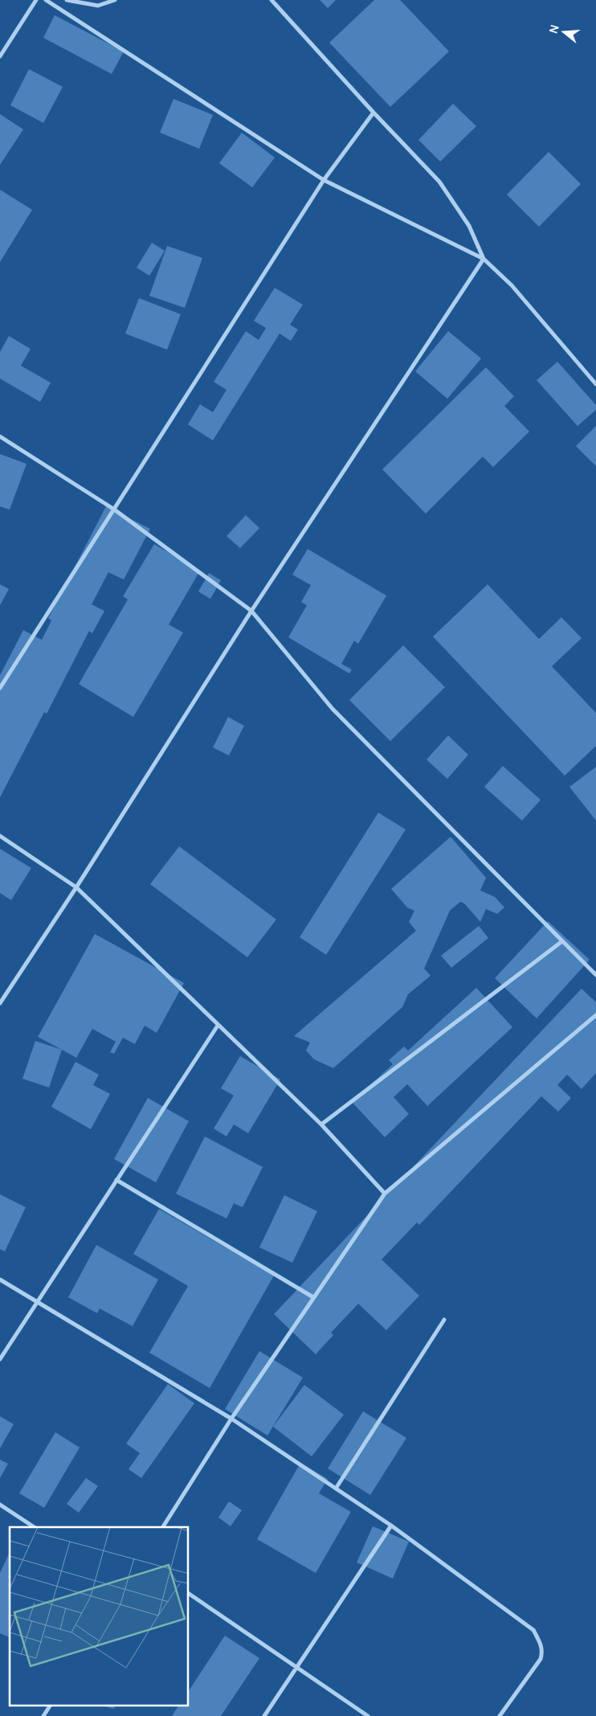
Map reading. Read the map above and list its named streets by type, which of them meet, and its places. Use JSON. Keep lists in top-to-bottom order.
{
  "north": "left"
}
